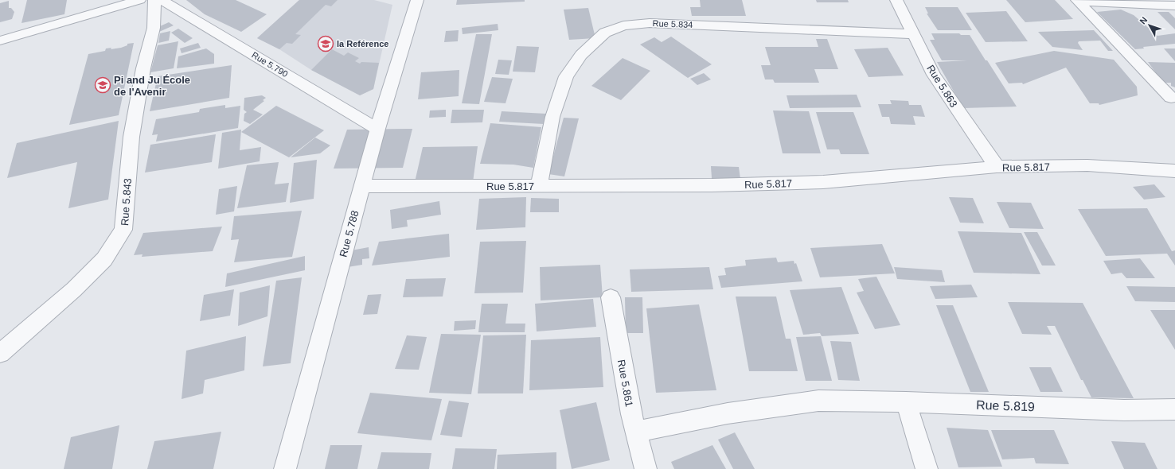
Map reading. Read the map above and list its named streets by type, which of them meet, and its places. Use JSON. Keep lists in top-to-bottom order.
{
  "streets": {
    "street": [
      "Rue 5.834",
      "Rue 5.790",
      "Rue 5.863",
      "Rue 5.817",
      "Rue 5.843",
      "Rue 5.788",
      "Rue 5.861",
      "Rue 5.819"
    ]
  },
  "crossings": [
    ["Rue 5.834", "Rue 5.863"],
    ["Rue 5.834", "Rue 5.817"],
    ["Rue 5.790", "Rue 5.788"],
    ["Rue 5.863", "Rue 5.817"],
    ["Rue 5.817", "Rue 5.788"],
    ["Rue 5.861", "Rue 5.819"]
  ],
  "places": {
    "school or university": ["la Reférence", "Pi and Ju École de l'Avenir"]
  },
  "north": "top left"
}
